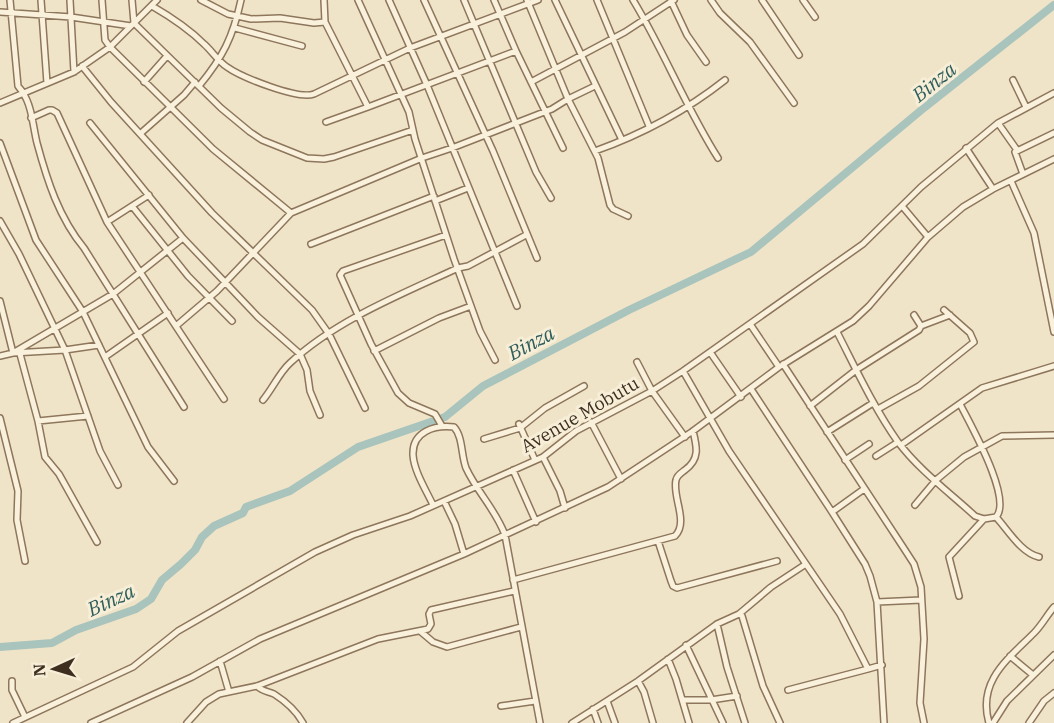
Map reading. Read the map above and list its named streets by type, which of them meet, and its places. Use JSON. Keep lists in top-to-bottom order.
{
  "streets": {
    "street": ["Avenue Mobutu"]
  },
  "water": ["Binza"],
  "north": "left"
}
